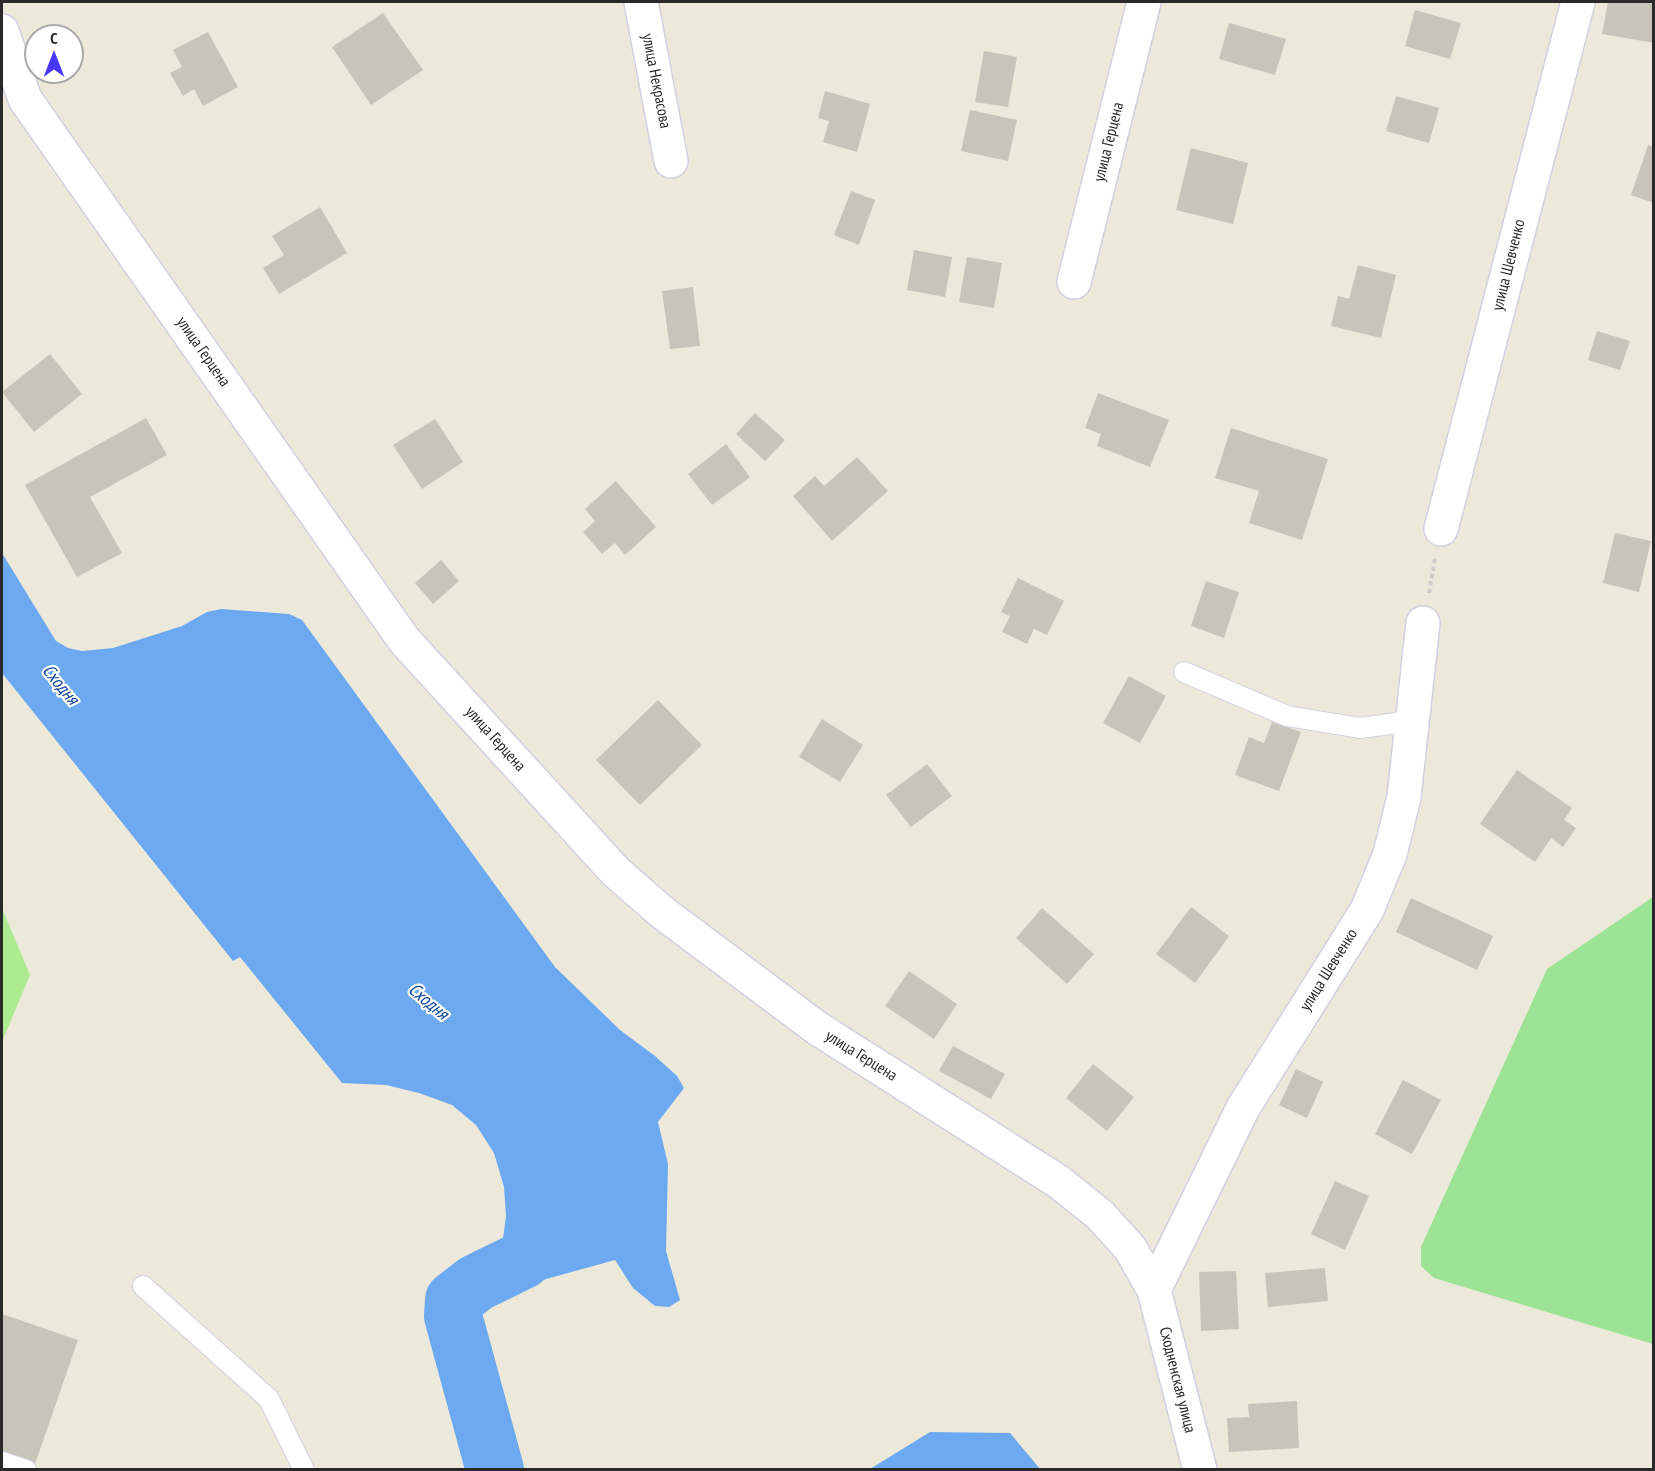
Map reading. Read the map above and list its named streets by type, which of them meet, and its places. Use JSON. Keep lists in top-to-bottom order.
{
  "streets": {
    "street": [
      "улица Некрасова",
      "улица Герцена",
      "улица Шевченко",
      "Сходненская улица"
    ]
  },
  "crossings": [
    ["улица Герцена", "улица Шевченко"],
    ["улица Герцена", "Сходненская улица"],
    ["улица Шевченко", "Сходненская улица"]
  ],
  "water": ["Сходня"],
  "north": "top"
}
